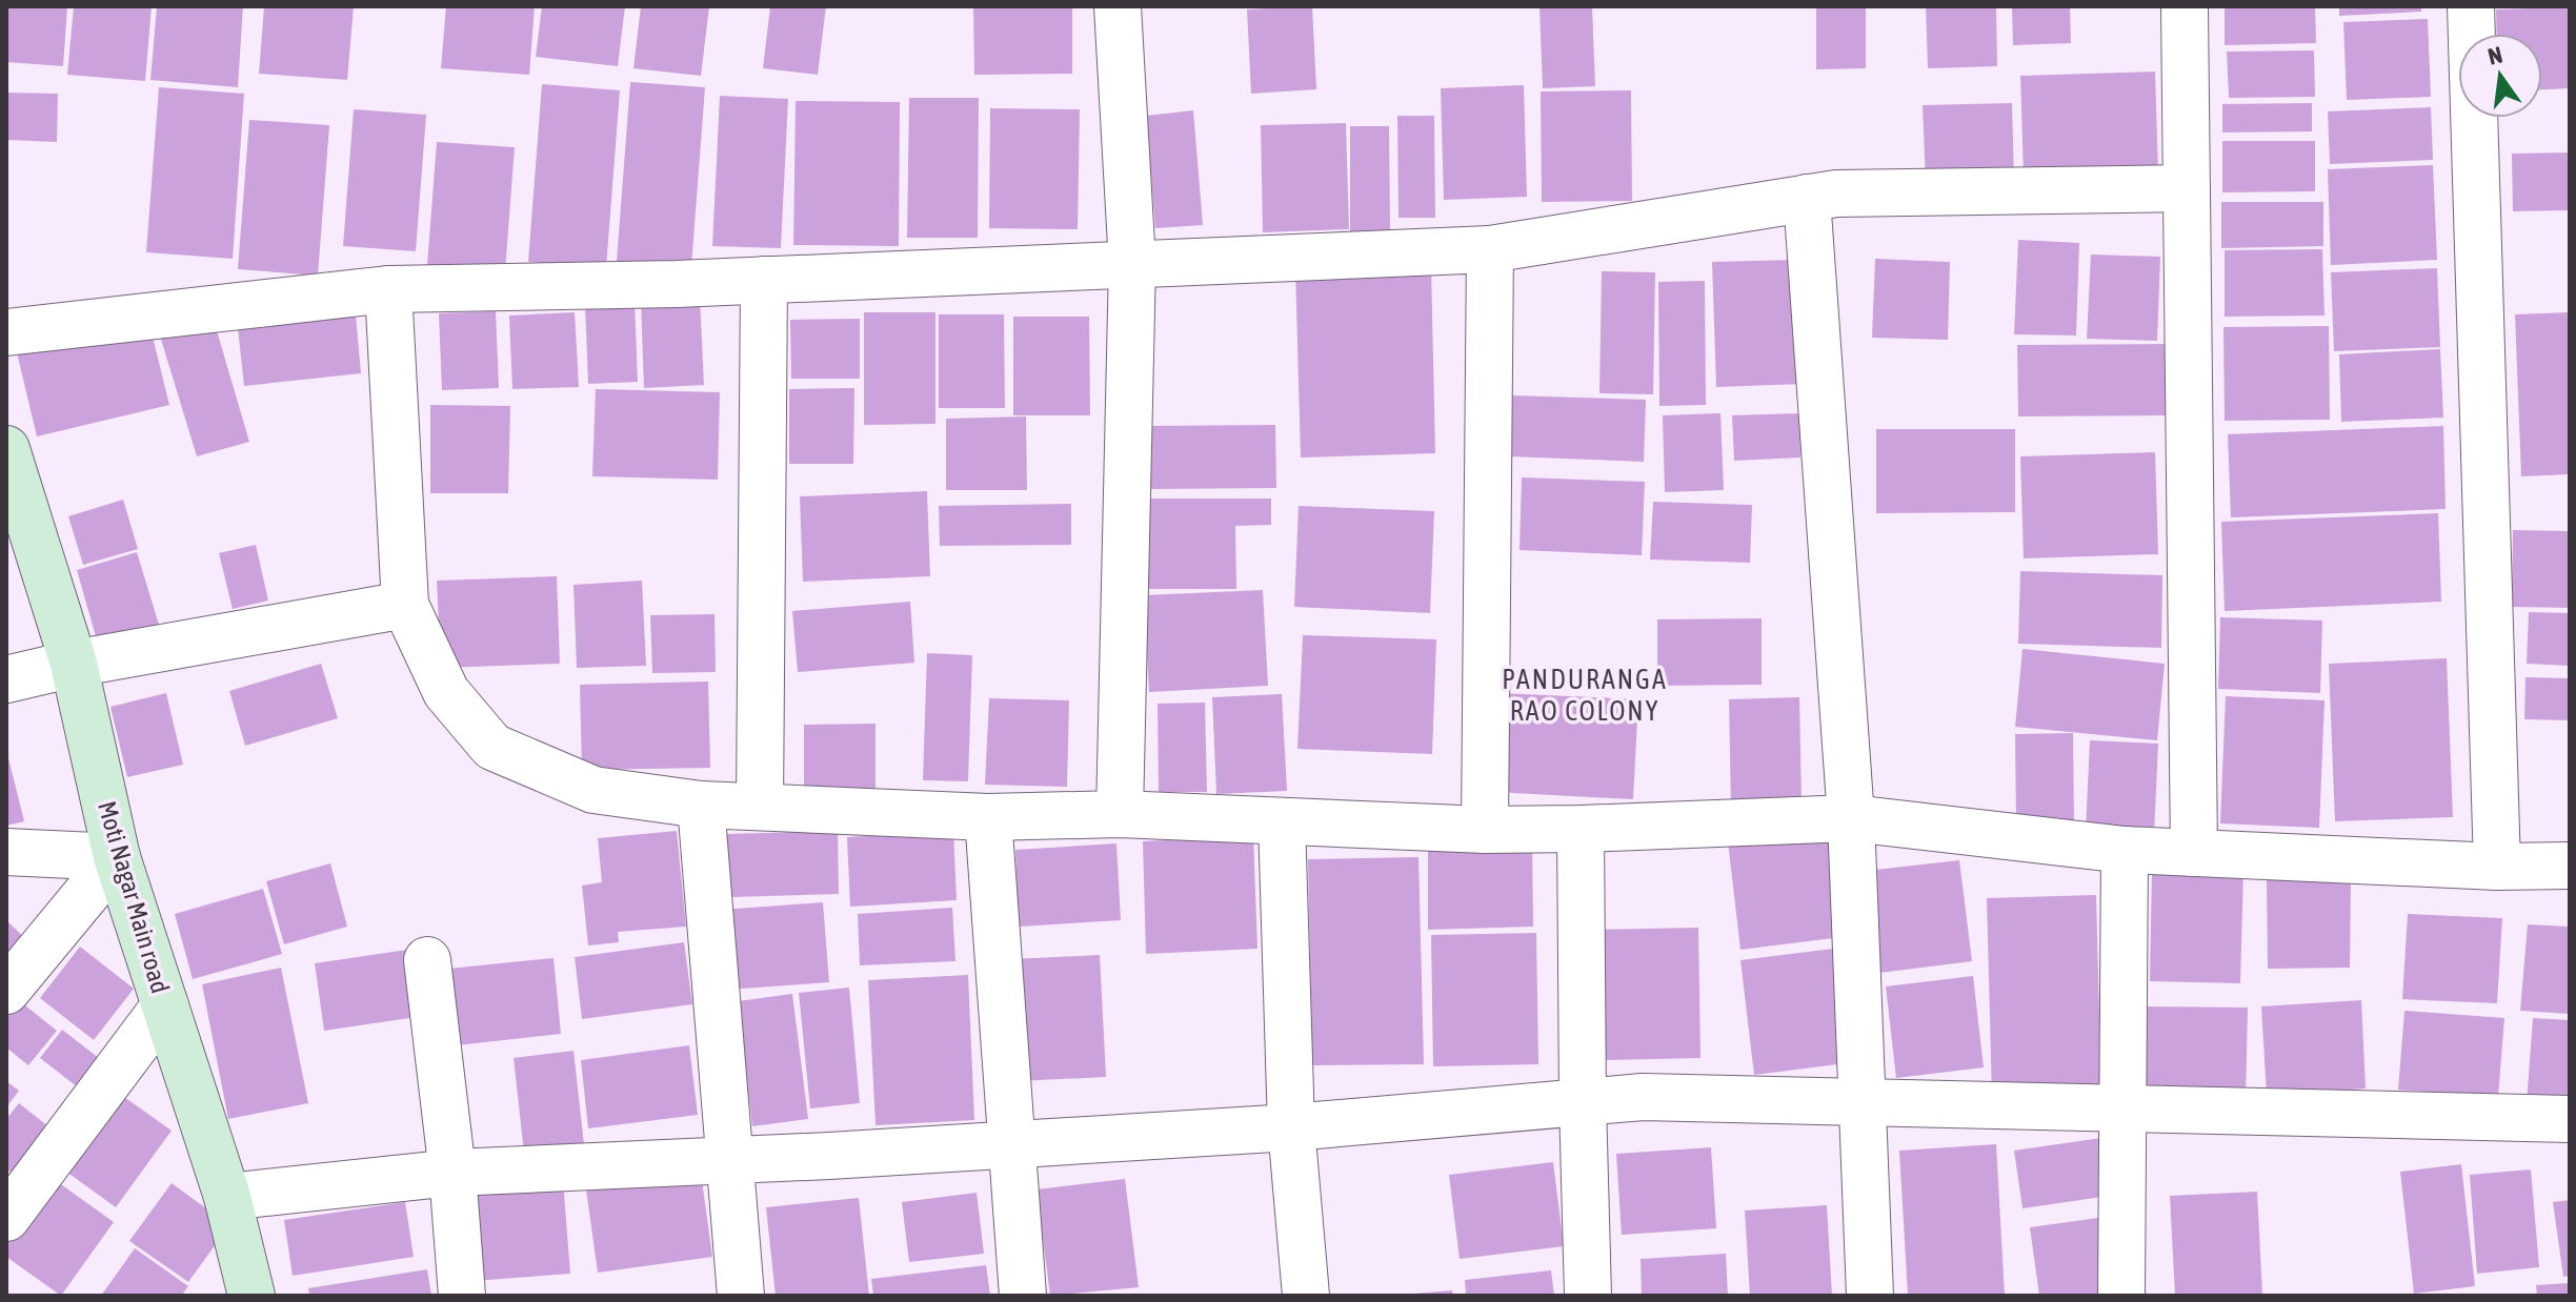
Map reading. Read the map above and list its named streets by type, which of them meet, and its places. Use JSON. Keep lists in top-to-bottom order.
{
  "streets": {
    "street": ["Moti Nagar Main road"]
  },
  "districts": ["PANDURANGA RAO COLONY"],
  "north": "top"
}
